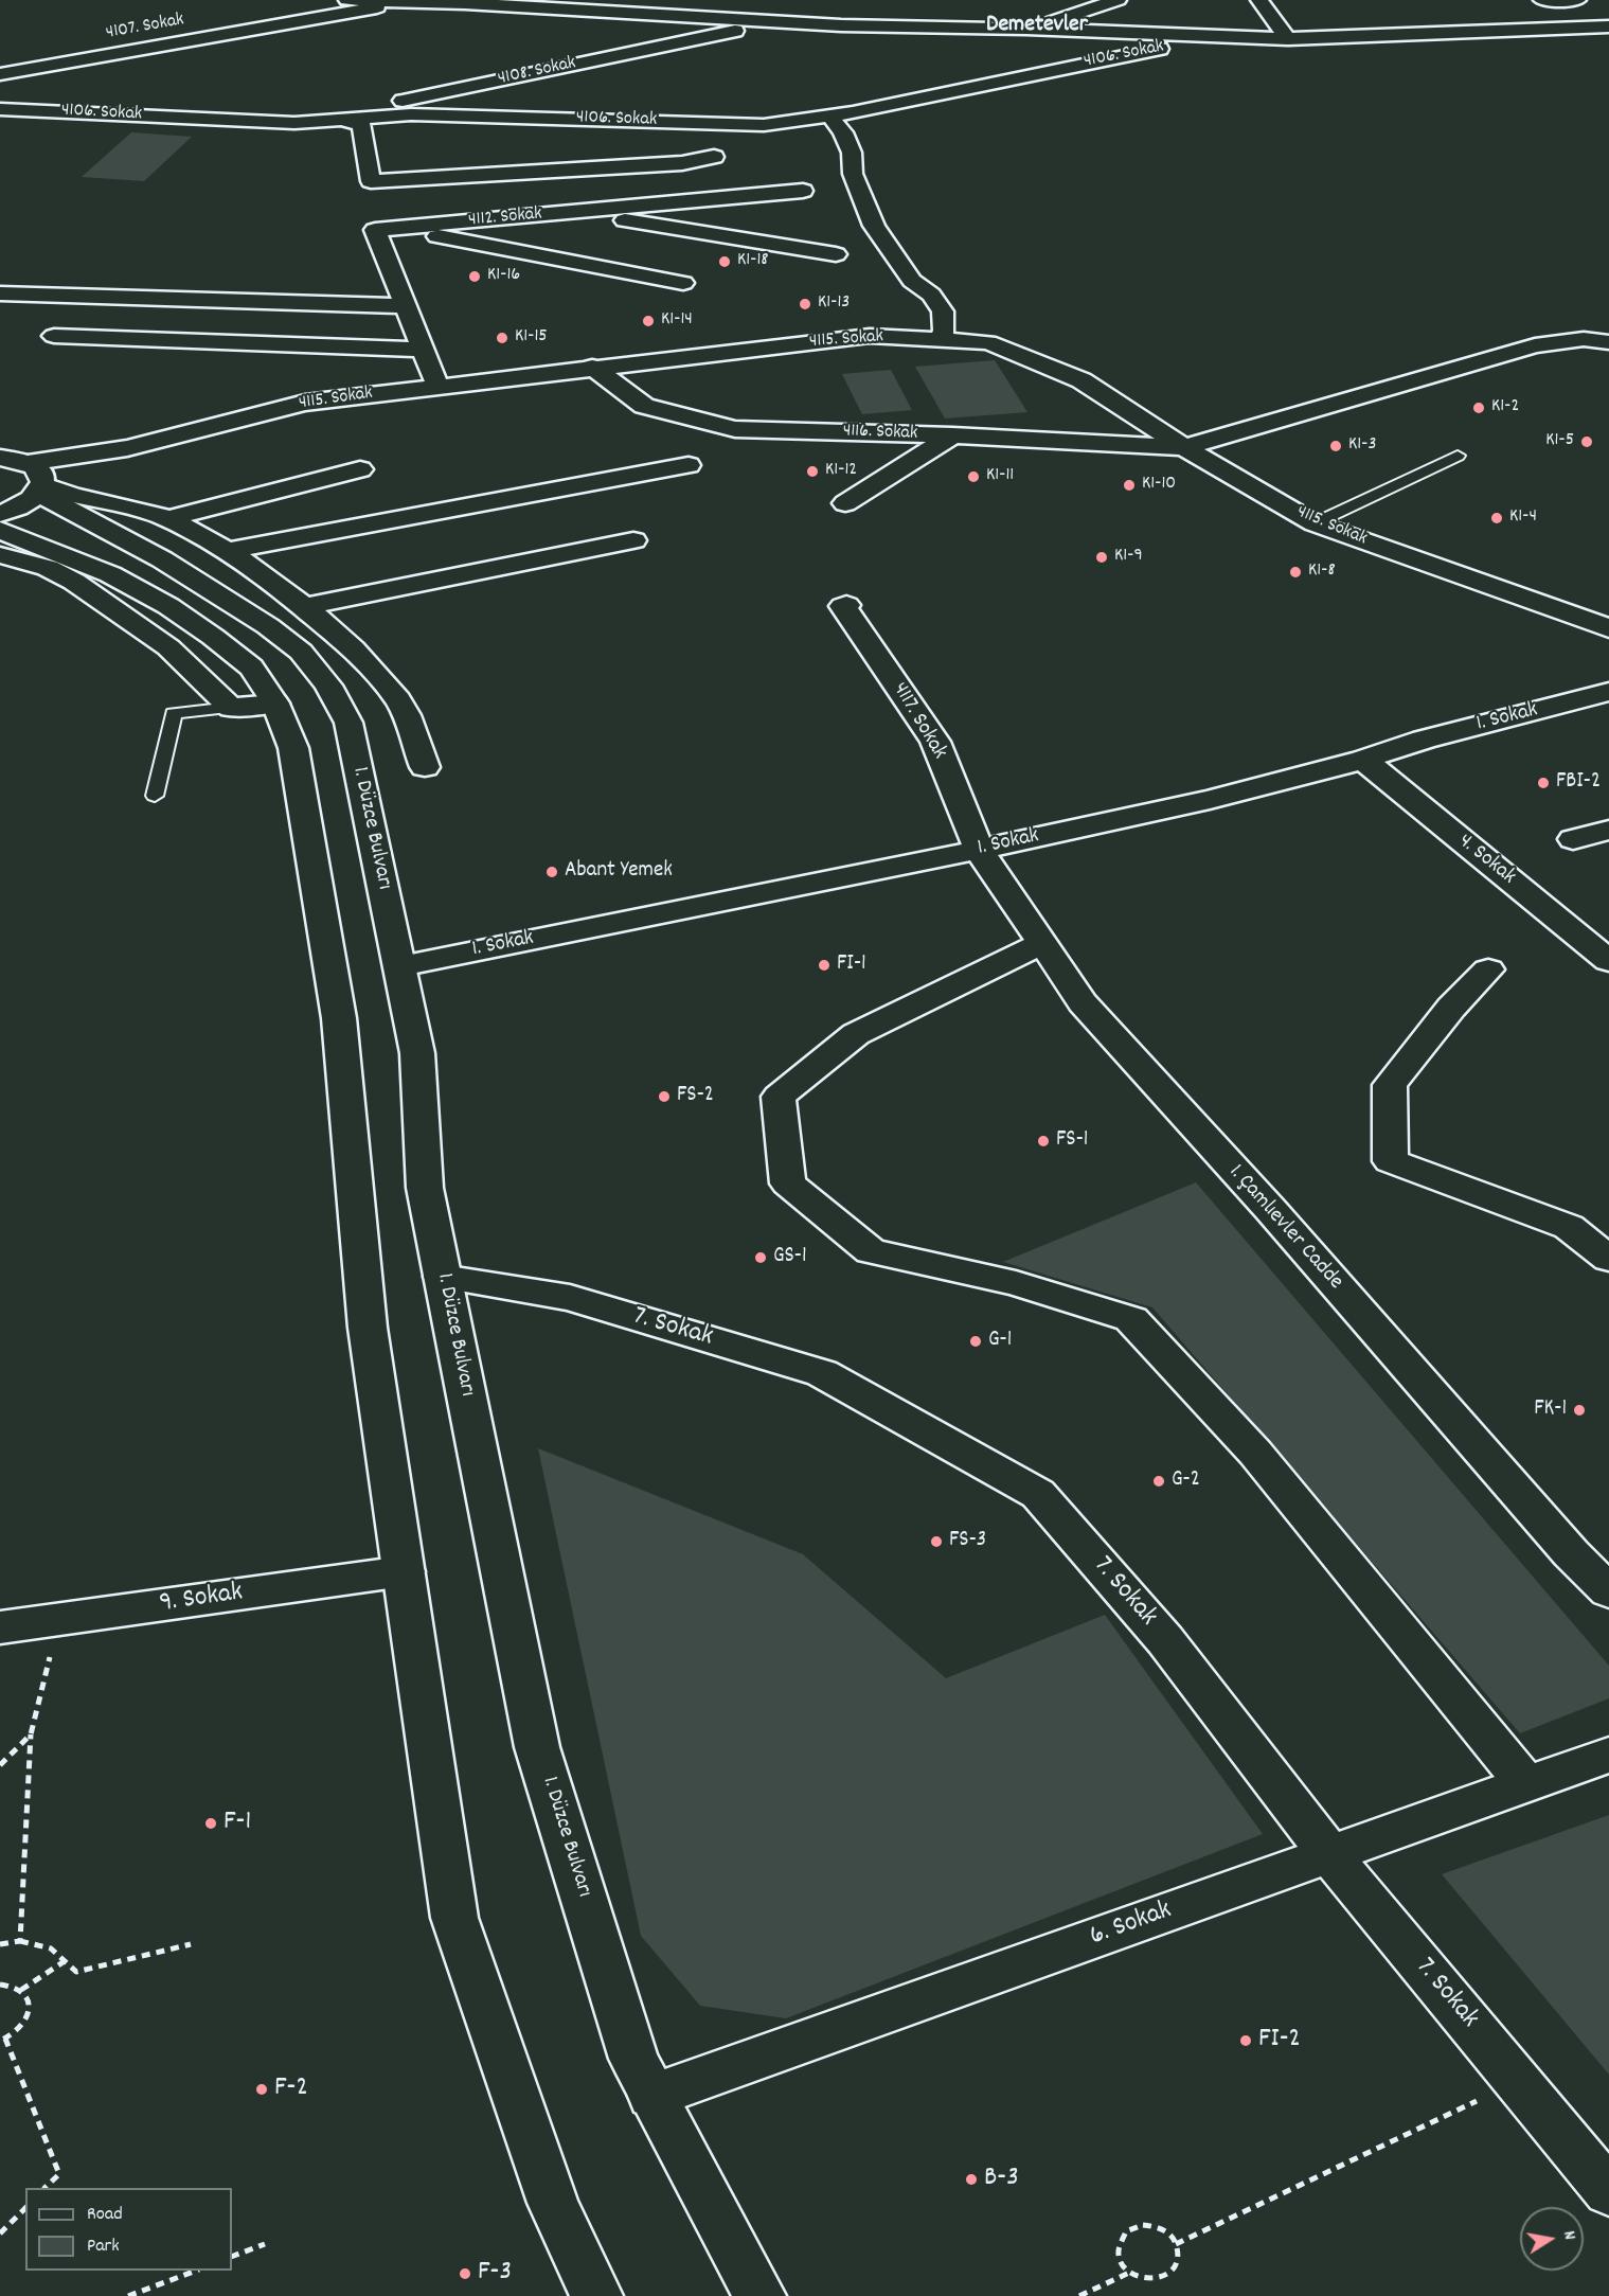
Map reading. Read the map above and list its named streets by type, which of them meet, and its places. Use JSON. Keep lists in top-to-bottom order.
{
  "streets": {
    "street": [
      "4107. Sokak",
      "4106. Sokak",
      "4108. Sokak",
      "4112. Sokak",
      "4115. Sokak",
      "4116. Sokak",
      "1. Sokak",
      "4117. Sokak",
      "1. Düzce Bulvarı",
      "4. Sokak",
      "1. Çamlıevler Cadde",
      "7. Sokak",
      "9. Sokak",
      "6. Sokak"
    ]
  },
  "crossings": [
    ["4106. Sokak", "4108. Sokak"],
    ["4115. Sokak", "4116. Sokak"],
    ["4115. Sokak", "1. Düzce Bulvarı"],
    ["1. Sokak", "4117. Sokak"],
    ["1. Sokak", "1. Düzce Bulvarı"],
    ["1. Sokak", "4. Sokak"],
    ["1. Sokak", "1. Çamlıevler Cadde"],
    ["4117. Sokak", "1. Çamlıevler Cadde"],
    ["1. Düzce Bulvarı", "7. Sokak"],
    ["1. Düzce Bulvarı", "6. Sokak"],
    ["7. Sokak", "6. Sokak"]
  ],
  "districts": ["Demetevler"],
  "places": [
    "K1-18",
    "K1-16",
    "K1-13",
    "K1-14",
    "K1-15",
    "K1-2",
    "K1-5",
    "K1-3",
    "K1-12",
    "K1-11",
    "K1-10",
    "K1-4",
    "K1-9",
    "K1-8",
    "FBI-2",
    "Abant Yemek",
    "FI-1",
    "FS-2",
    "FS-1",
    "GS-1",
    "G-1",
    "FK-1",
    "G-2",
    "FS-3",
    "F-1",
    "FI-2",
    "F-2",
    "B-3",
    "F-3"
  ],
  "legend": ["Road", "Park"],
  "north": "right"
}
